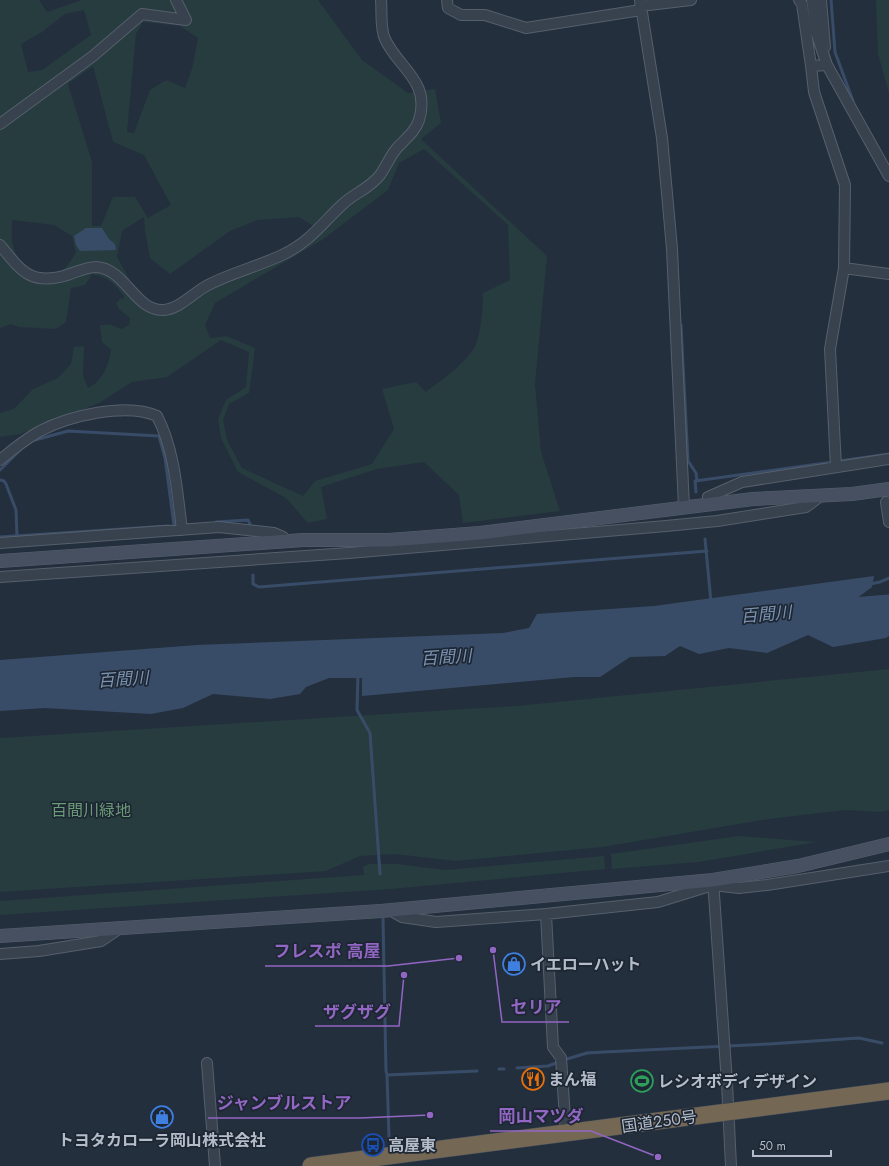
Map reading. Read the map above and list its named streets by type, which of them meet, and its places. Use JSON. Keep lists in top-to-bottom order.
{
  "streets": {
    "highway": ["国道250号"]
  },
  "water": ["百間川"],
  "parks": ["百間川緑地"],
  "places": {
    "other": [
      "セリア",
      "フレスポ 高屋",
      "ザグザグ",
      "ジャンブルストア",
      "岡山マツダ"
    ],
    "shop": ["イエローハット", "トヨタカローラ岡山株式会社"],
    "restaurant": ["まん福"],
    "sports": ["レシオボディデザイン"],
    "bus stop": ["高屋東"]
  },
  "scale_bar": "50 m"
}
